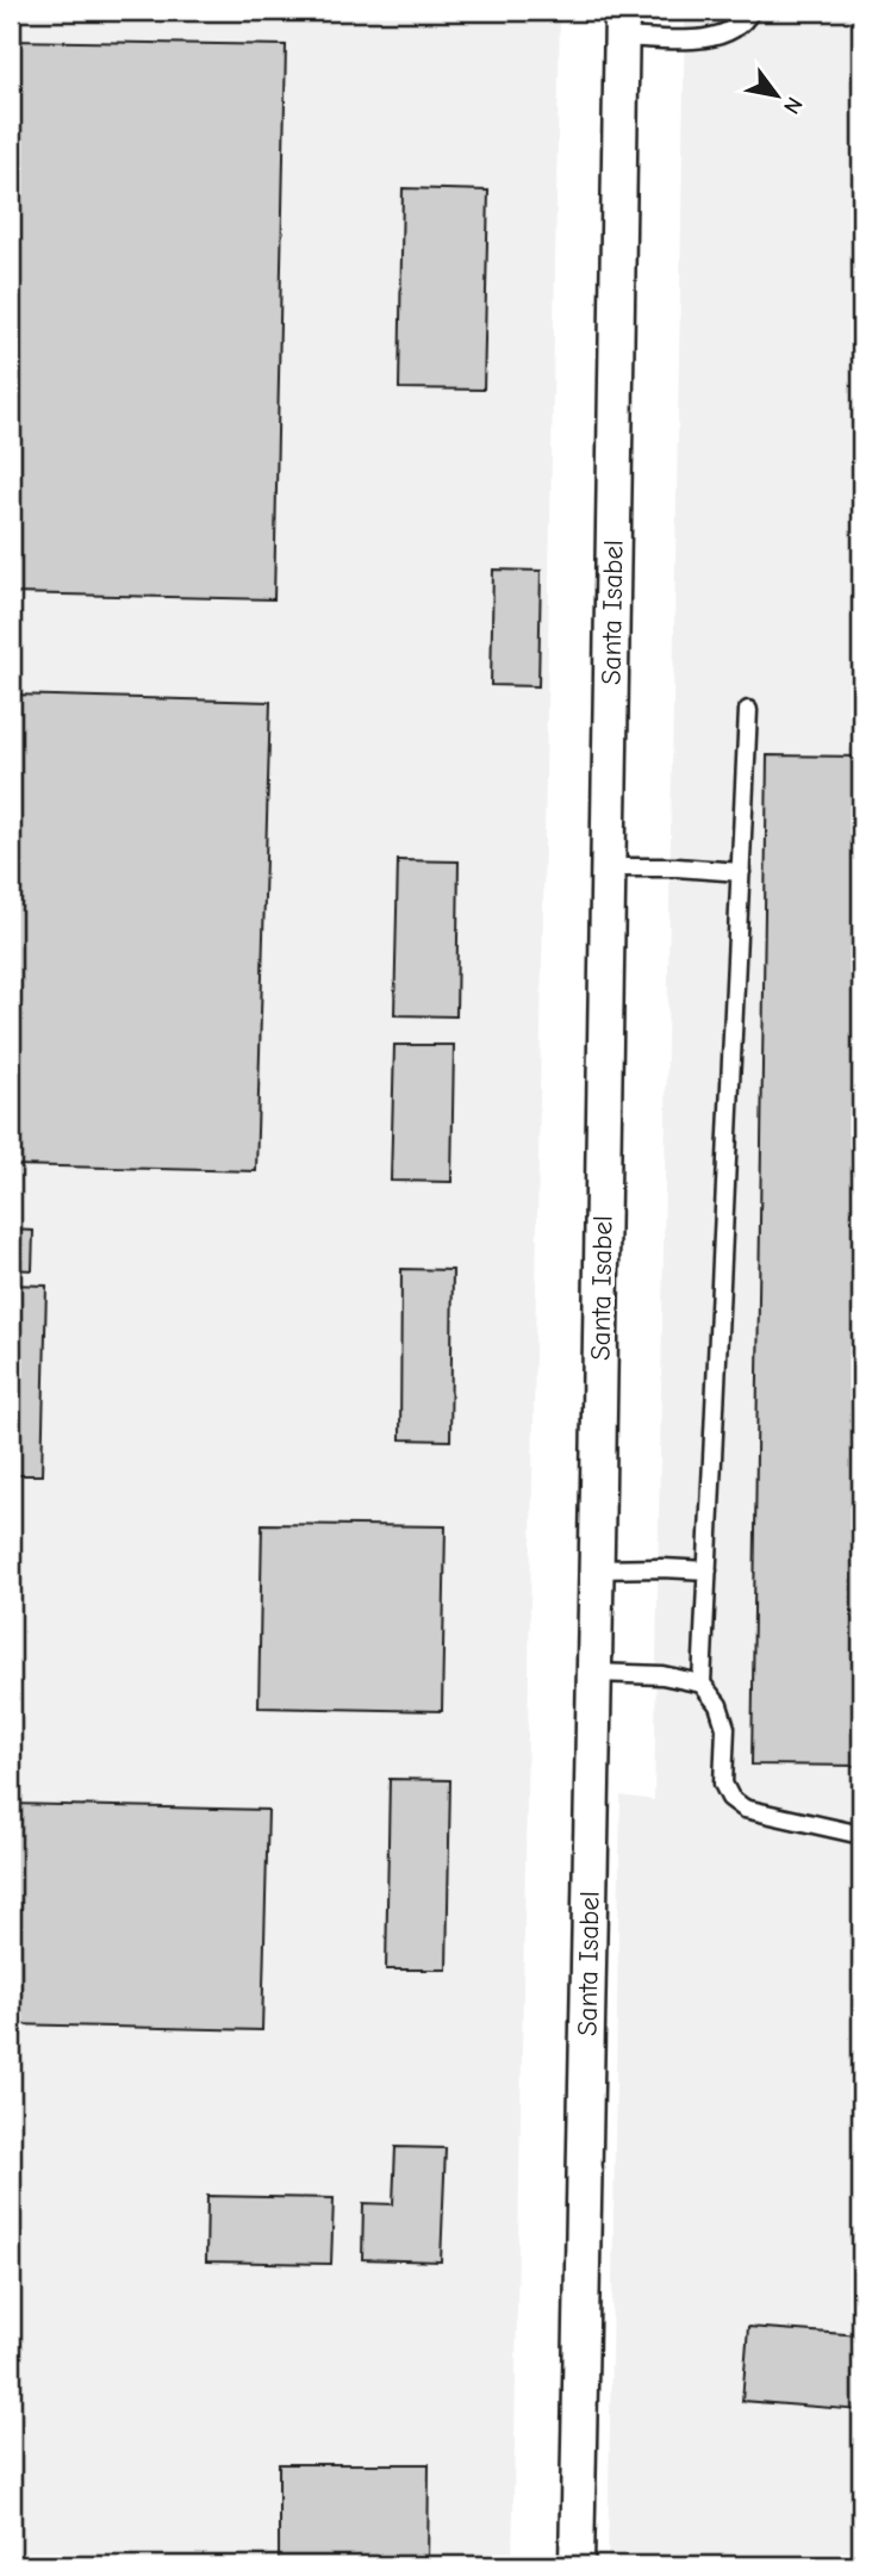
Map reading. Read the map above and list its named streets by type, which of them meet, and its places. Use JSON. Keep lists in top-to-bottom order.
{
  "streets": {
    "street": ["Santa Isabel"]
  },
  "north": "bottom right"
}
